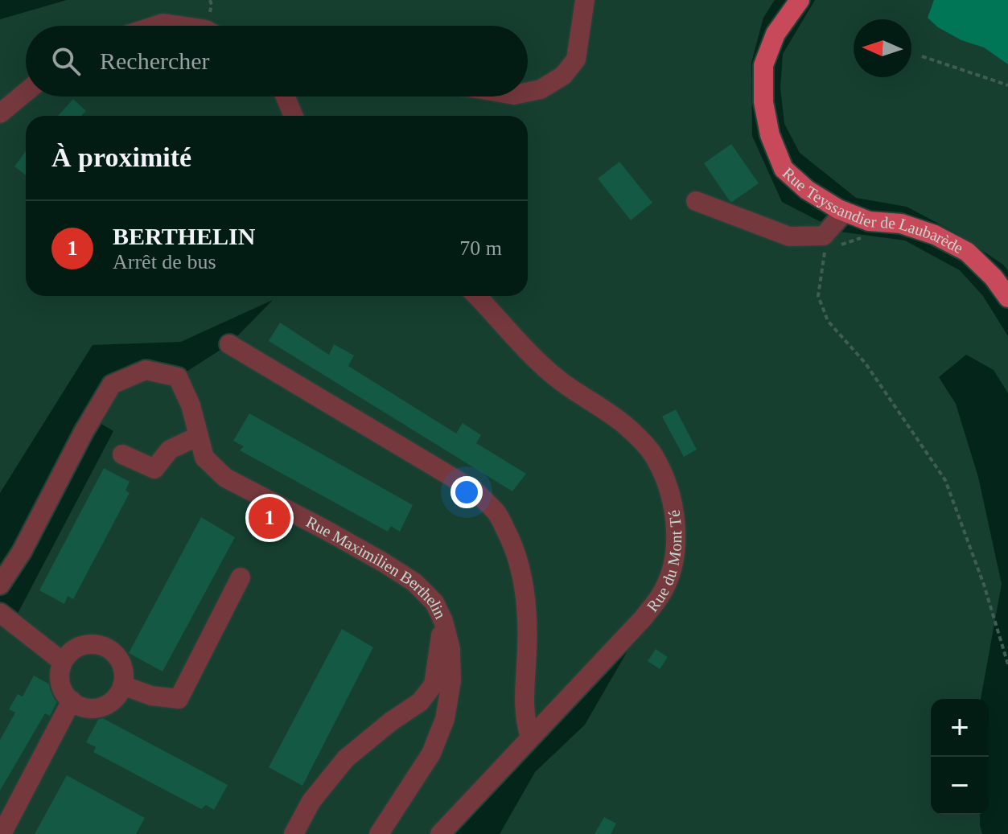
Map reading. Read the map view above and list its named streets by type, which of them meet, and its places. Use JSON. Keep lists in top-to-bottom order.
{
  "streets": {
    "main road": ["Rue Teyssandier de Laubarède"],
    "street": ["Rue du Mont Té", "Rue Maximilien Berthelin"]
  },
  "north": "left",
  "page": {
    "search": "Rechercher",
    "heading": "À proximité",
    "list": [
      {
        "mark": "1",
        "name": "BERTHELIN",
        "note": "Arrêt de bus",
        "value": "70 m"
      }
    ],
    "pins": "1",
    "map_buttons": ["+", "−"]
  }
}
